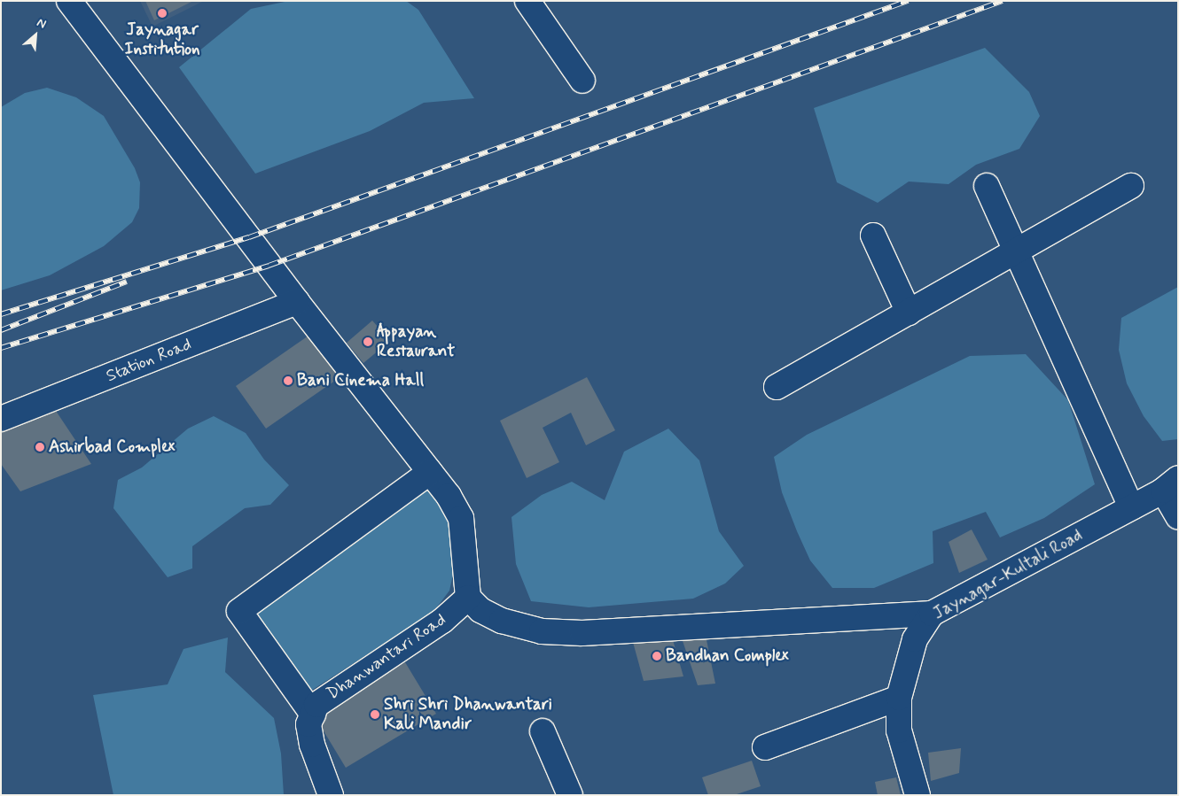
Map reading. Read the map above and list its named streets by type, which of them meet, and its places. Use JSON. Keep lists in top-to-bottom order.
{
  "streets": {
    "street": ["Station Road", "Jaynagar-Kultali Road", "Dhanwantari Road"]
  },
  "places": [
    "Jaynagar Institution",
    "Appayan Restaurant",
    "Bani Cinema Hall",
    "Ashirbad Complex",
    "Bandhan Complex",
    "Shri Shri Dhanwantari Kali Mandir"
  ],
  "north": "top right"
}
